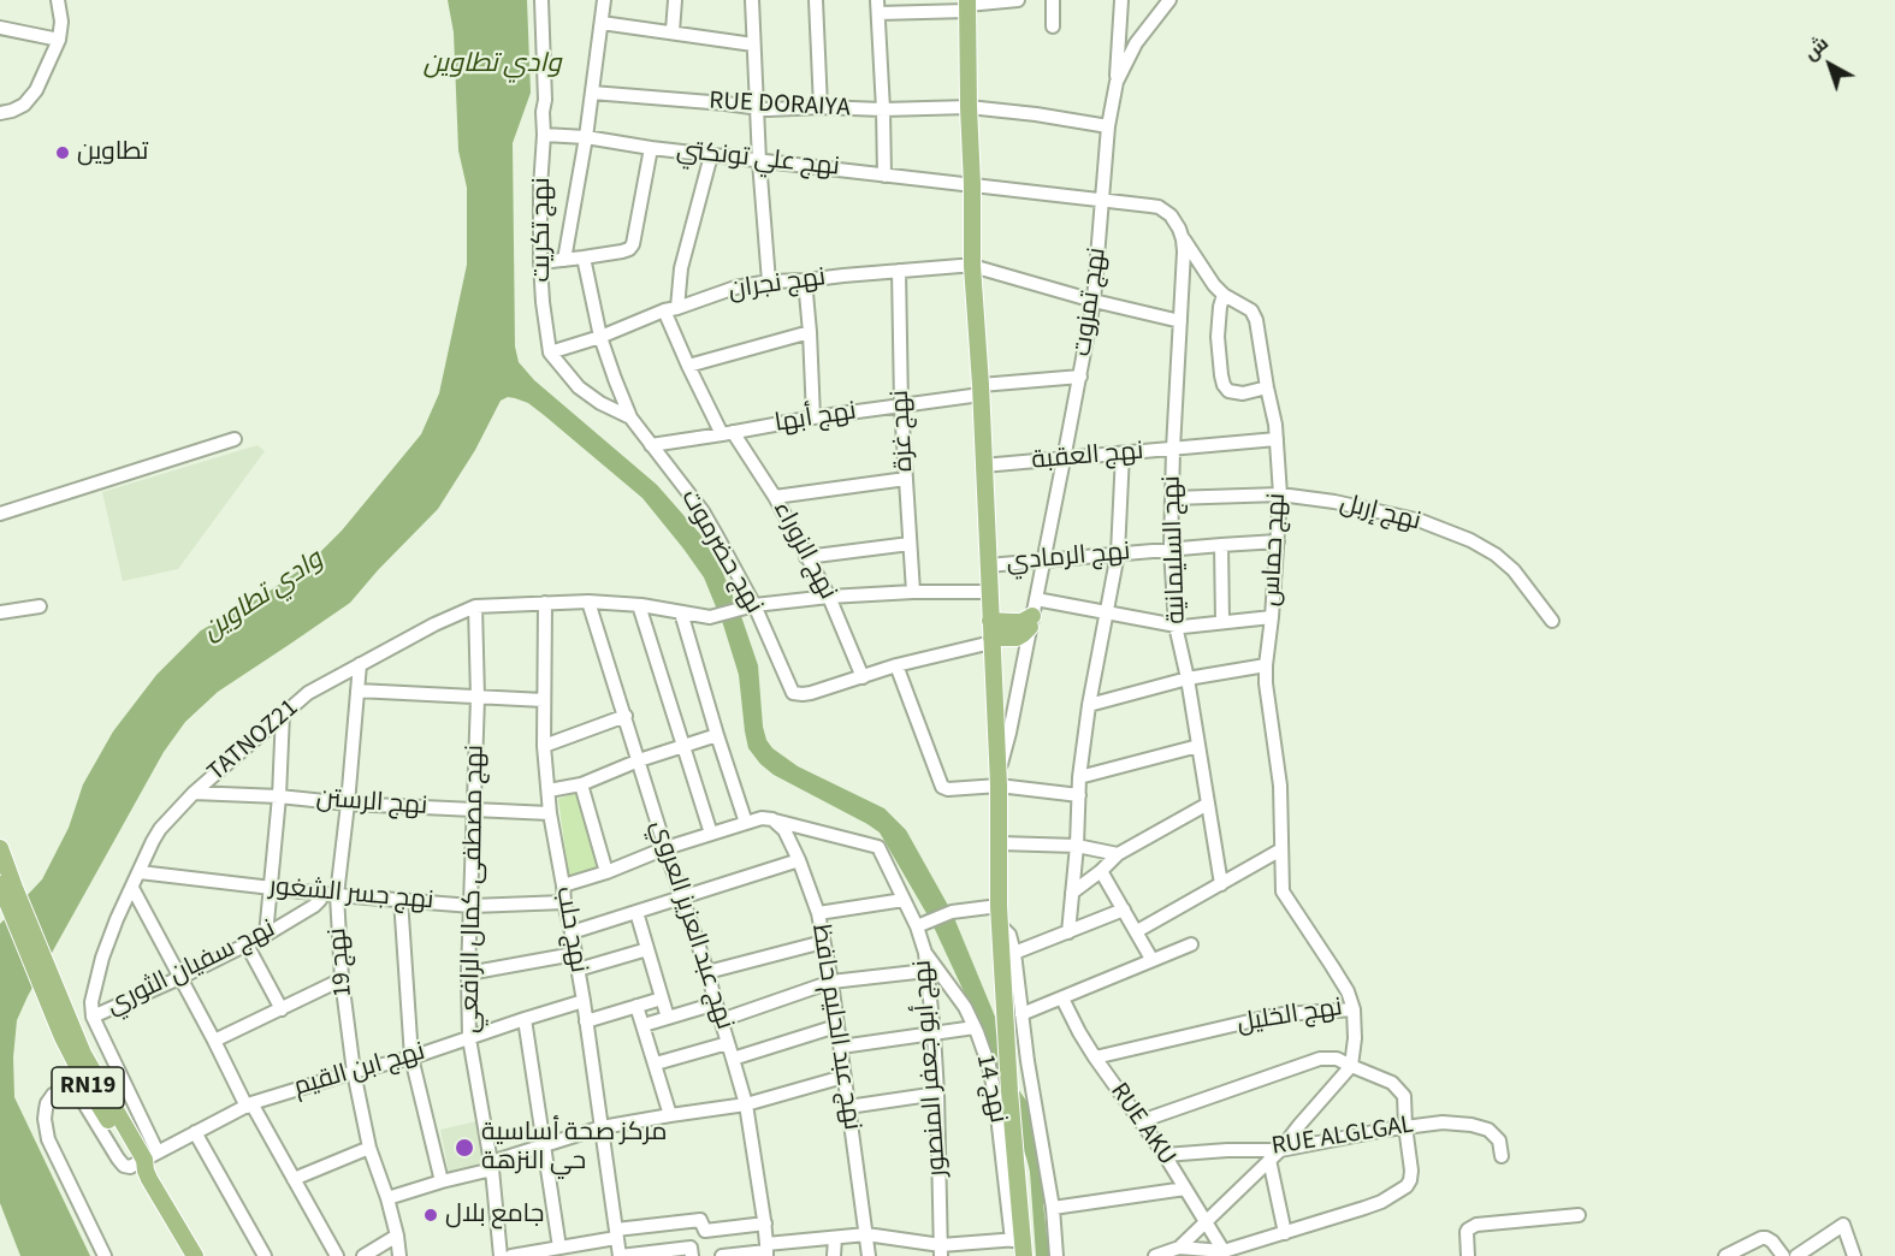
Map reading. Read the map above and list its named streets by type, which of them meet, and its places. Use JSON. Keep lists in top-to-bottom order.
{
  "streets": {
    "main road": ["RN19"],
    "street": [
      "RUE DORAIYA",
      "نهج علي تونكتي",
      "نهج تكريت",
      "نهج نجران",
      "نهج تمزوت",
      "نهج أبها",
      "نهج غزة",
      "نهج العقبة",
      "نهج إربل",
      "نهج السليمانية",
      "نهج حماس",
      "نهج الزوراء",
      "نهج حضرموت",
      "نهج الرمادي",
      "TATNOZ21",
      "نهج الرستن",
      "نهج مصطفى كمال الرافعي",
      "نهج جسر الشغور",
      "نهج عبد العزيز العروي",
      "نهج حلب",
      "نهج 19",
      "نهج سفيان الثوري",
      "نهج الخليل",
      "نهج عبد الحليم حافظ",
      "نهج أبو جعفر المنصور",
      "نهج ابن القيم",
      "نهج 14",
      "RUE AKU",
      "RUE ALGLGAL"
    ]
  },
  "crossings": [
    ["RUE DORAIYA", "نهج تمزوت"],
    ["نهج علي تونكتي", "نهج تكريت"],
    ["نهج علي تونكتي", "نهج تمزوت"],
    ["نهج علي تونكتي", "نهج السليمانية"],
    ["نهج تكريت", "نهج نجران"],
    ["نهج نجران", "نهج تمزوت"],
    ["نهج نجران", "نهج غزة"],
    ["نهج نجران", "نهج السليمانية"],
    ["نهج نجران", "نهج الزوراء"],
    ["نهج نجران", "نهج حضرموت"],
    ["نهج تمزوت", "نهج أبها"],
    ["نهج تمزوت", "نهج العقبة"],
    ["نهج تمزوت", "نهج الرمادي"],
    ["نهج أبها", "نهج غزة"],
    ["نهج أبها", "نهج الزوراء"],
    ["نهج أبها", "نهج حضرموت"],
    ["نهج العقبة", "نهج السليمانية"],
    ["نهج العقبة", "نهج حماس"],
    ["نهج إربل", "نهج السليمانية"],
    ["نهج إربل", "نهج حماس"],
    ["نهج السليمانية", "نهج حماس"],
    ["نهج السليمانية", "نهج الرمادي"],
    ["نهج حماس", "نهج الرمادي"],
    ["نهج حماس", "نهج الخليل"],
    ["نهج الزوراء", "نهج حضرموت"],
    ["نهج حضرموت", "TATNOZ21"],
    ["TATNOZ21", "نهج الرستن"],
    ["TATNOZ21", "نهج مصطفى كمال الرافعي"],
    ["TATNOZ21", "نهج جسر الشغور"],
    ["TATNOZ21", "نهج عبد العزيز العروي"],
    ["TATNOZ21", "نهج حلب"],
    ["TATNOZ21", "نهج 19"],
    ["TATNOZ21", "نهج سفيان الثوري"],
    ["نهج الرستن", "نهج مصطفى كمال الرافعي"],
    ["نهج الرستن", "نهج حلب"],
    ["نهج الرستن", "نهج 19"],
    ["نهج مصطفى كمال الرافعي", "نهج جسر الشغور"],
    ["نهج مصطفى كمال الرافعي", "نهج ابن القيم"],
    ["نهج جسر الشغور", "نهج حلب"],
    ["نهج جسر الشغور", "نهج 19"],
    ["نهج جسر الشغور", "نهج سفيان الثوري"],
    ["نهج حلب", "نهج ابن القيم"],
    ["نهج 19", "نهج ابن القيم"],
    ["نهج الخليل", "RUE AKU"],
    ["نهج عبد الحليم حافظ", "نهج أبو جعفر المنصور"],
    ["نهج أبو جعفر المنصور", "نهج 14"],
    ["نهج ابن القيم", "RN19"],
    ["RUE AKU", "RUE ALGLGAL"]
  ],
  "water": ["وادي تطاوين"],
  "places": ["تطاوين", "مركز صحة أساسية حي النزهة", "جامع بلال"],
  "north": "top left"
}
